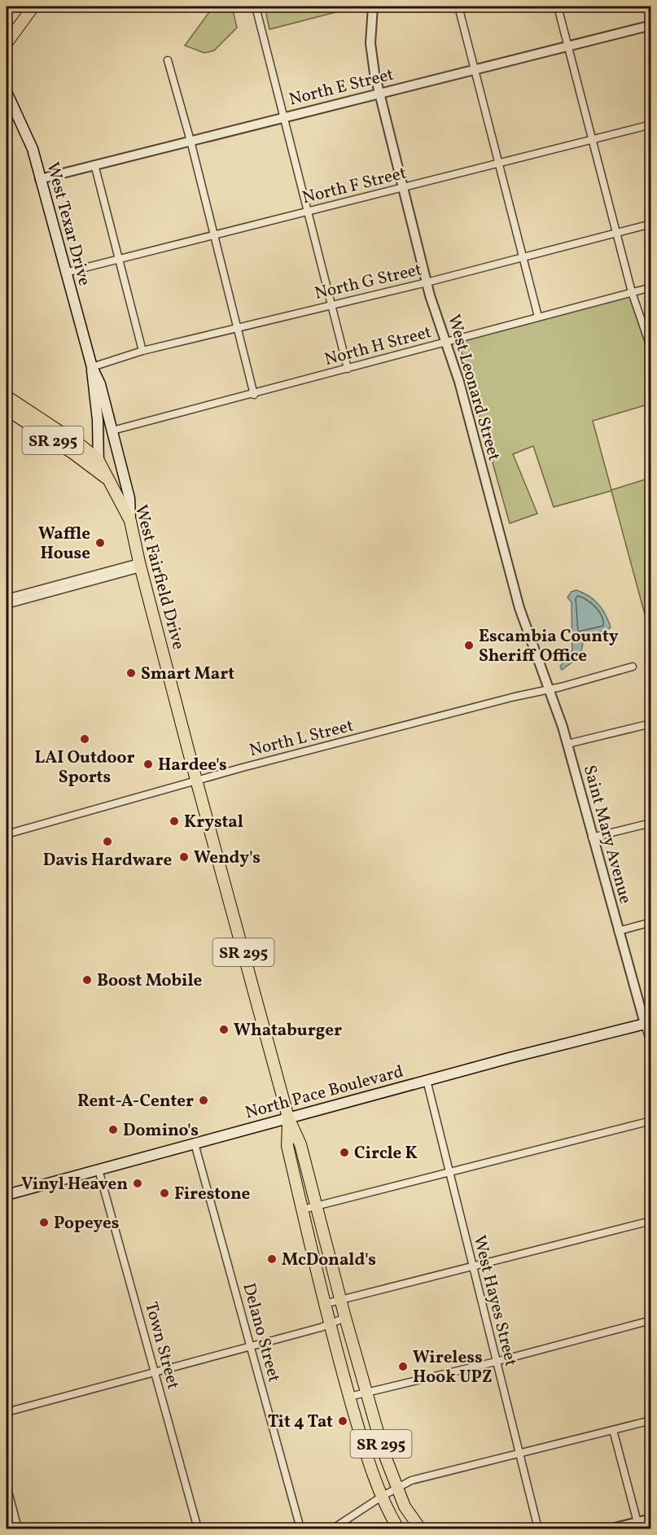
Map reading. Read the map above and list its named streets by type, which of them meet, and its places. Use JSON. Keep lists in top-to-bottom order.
{
  "streets": {
    "main road": [
      "West Texar Drive",
      "SR 295",
      "West Fairfield Drive",
      "North Pace Boulevard"
    ],
    "street": [
      "North E Street",
      "North F Street",
      "North G Street",
      "North H Street",
      "West Leonard Street",
      "North L Street",
      "Saint Mary Avenue",
      "West Hayes Street",
      "Delano Street",
      "Town Street"
    ]
  },
  "crossings": [
    ["North E Street", "West Texar Drive"],
    ["North E Street", "West Leonard Street"],
    ["North F Street", "West Texar Drive"],
    ["North F Street", "West Leonard Street"],
    ["West Texar Drive", "North G Street"],
    ["West Texar Drive", "North H Street"],
    ["West Texar Drive", "SR 295"],
    ["West Texar Drive", "West Fairfield Drive"],
    ["North G Street", "West Leonard Street"],
    ["North H Street", "West Leonard Street"],
    ["West Leonard Street", "North L Street"],
    ["West Leonard Street", "Saint Mary Avenue"],
    ["SR 295", "West Fairfield Drive"],
    ["West Fairfield Drive", "North L Street"],
    ["West Fairfield Drive", "North Pace Boulevard"],
    ["North L Street", "Saint Mary Avenue"],
    ["Saint Mary Avenue", "North Pace Boulevard"],
    ["North Pace Boulevard", "West Hayes Street"],
    ["North Pace Boulevard", "Delano Street"],
    ["North Pace Boulevard", "Town Street"]
  ],
  "places": [
    "Waffle House",
    "Escambia County Sheriff Office",
    "Smart Mart",
    "LAI Outdoor Sports",
    "Hardee's",
    "Krystal",
    "Davis Hardware",
    "Wendy's",
    "Boost Mobile",
    "Whataburger",
    "Rent-A-Center",
    "Domino's",
    "Circle K",
    "Vinyl Heaven",
    "Firestone",
    "Popeyes",
    "McDonald's",
    "Wireless Hook UPZ",
    "Tit 4 Tat"
  ]
}
